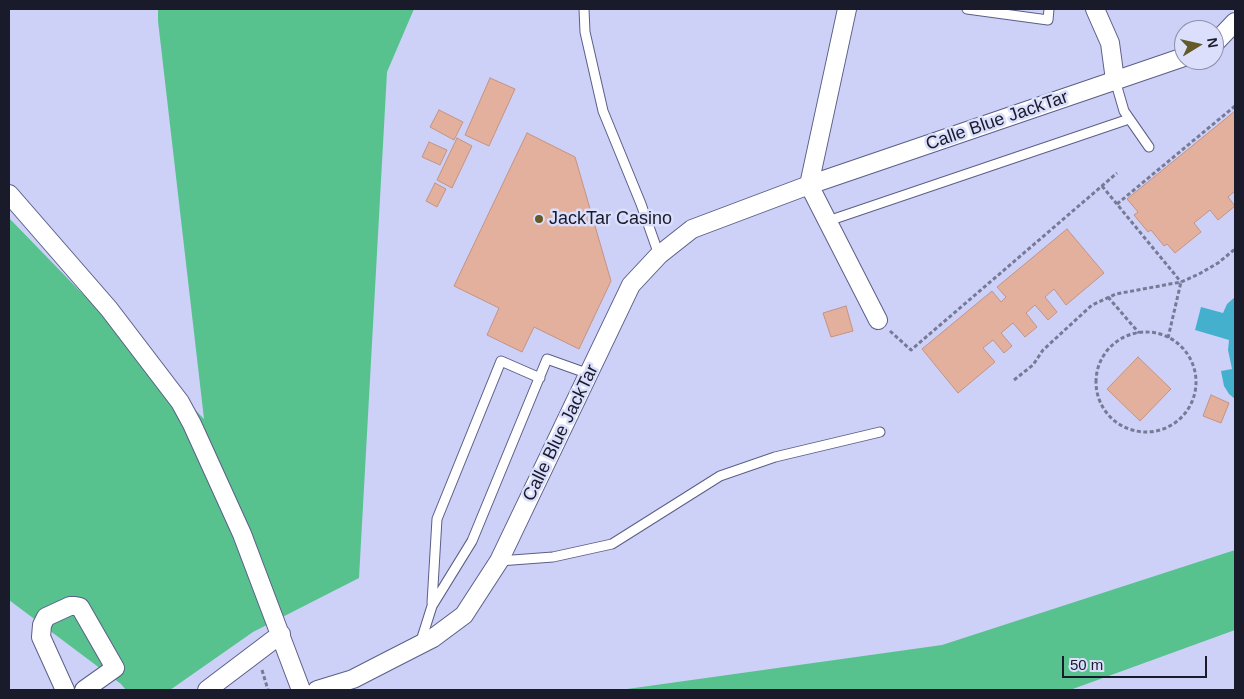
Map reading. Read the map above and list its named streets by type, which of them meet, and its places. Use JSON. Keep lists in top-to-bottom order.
{
  "streets": {
    "street": ["Calle Blue JackTar"]
  },
  "places": ["JackTar Casino"],
  "scale_bar": "50 m",
  "north": "right"
}
